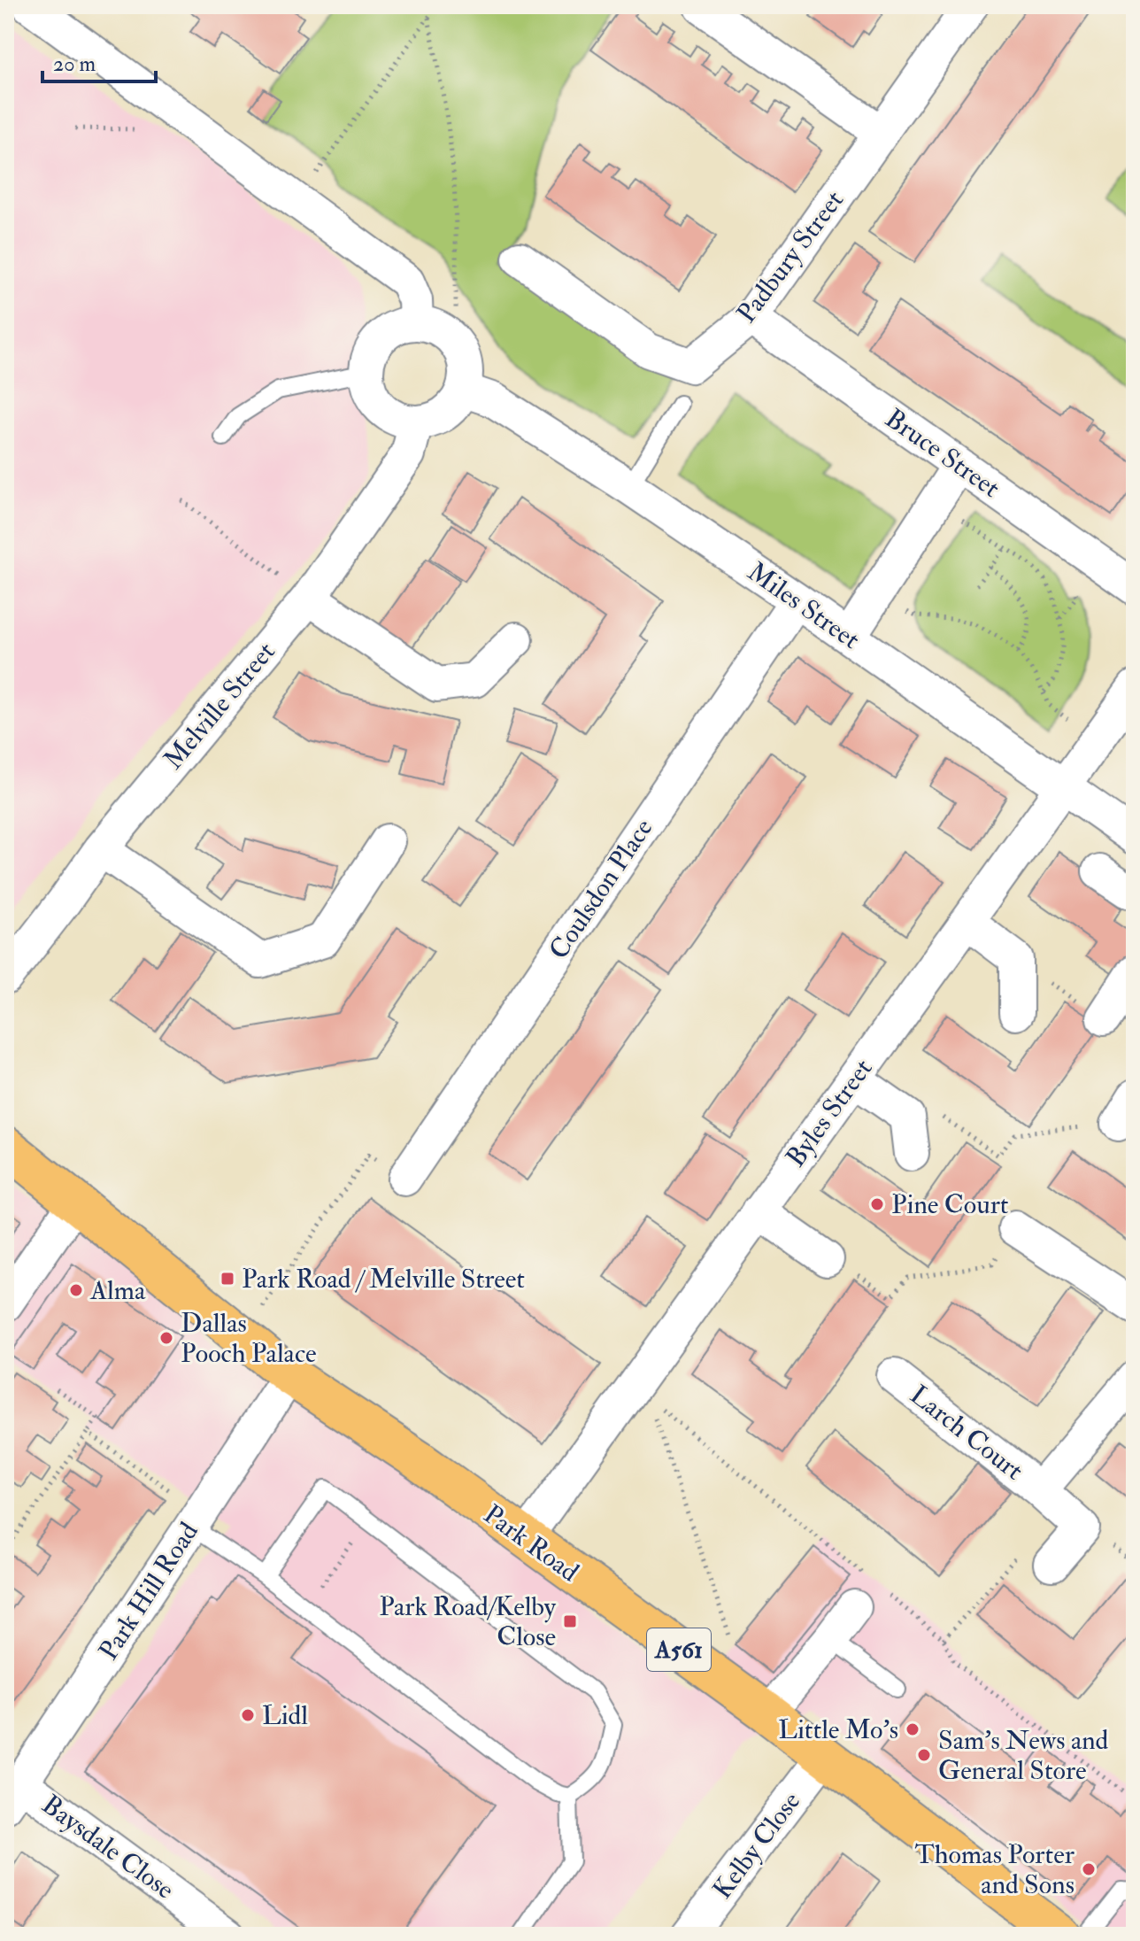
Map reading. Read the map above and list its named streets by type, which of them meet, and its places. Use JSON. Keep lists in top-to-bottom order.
{
  "streets": {
    "highway": ["Park Road", "A561"],
    "street": [
      "Padbury Street",
      "Bruce Street",
      "Miles Street",
      "Melville Street",
      "Coulsdon Place",
      "Byles Street",
      "Larch Court",
      "Park Hill Road",
      "Kelby Close",
      "Baysdale Close"
    ]
  },
  "crossings": [
    ["Padbury Street", "Bruce Street"],
    ["Miles Street", "Melville Street"],
    ["Miles Street", "Coulsdon Place"],
    ["Miles Street", "Byles Street"],
    ["Byles Street", "Park Road"],
    ["Park Road", "Park Hill Road"],
    ["Park Road", "Kelby Close"],
    ["Park Hill Road", "Baysdale Close"]
  ],
  "places": {
    "other": [
      "Pine Court",
      "Alma",
      "Dallas Pooch Palace",
      "Lidl",
      "Little Mo's",
      "Sam's News and General Store",
      "Thomas Porter and Sons"
    ],
    "transit": ["Park Road / Melville Street", "Park Road/Kelby Close"]
  },
  "scale_bar": "20 m"
}
